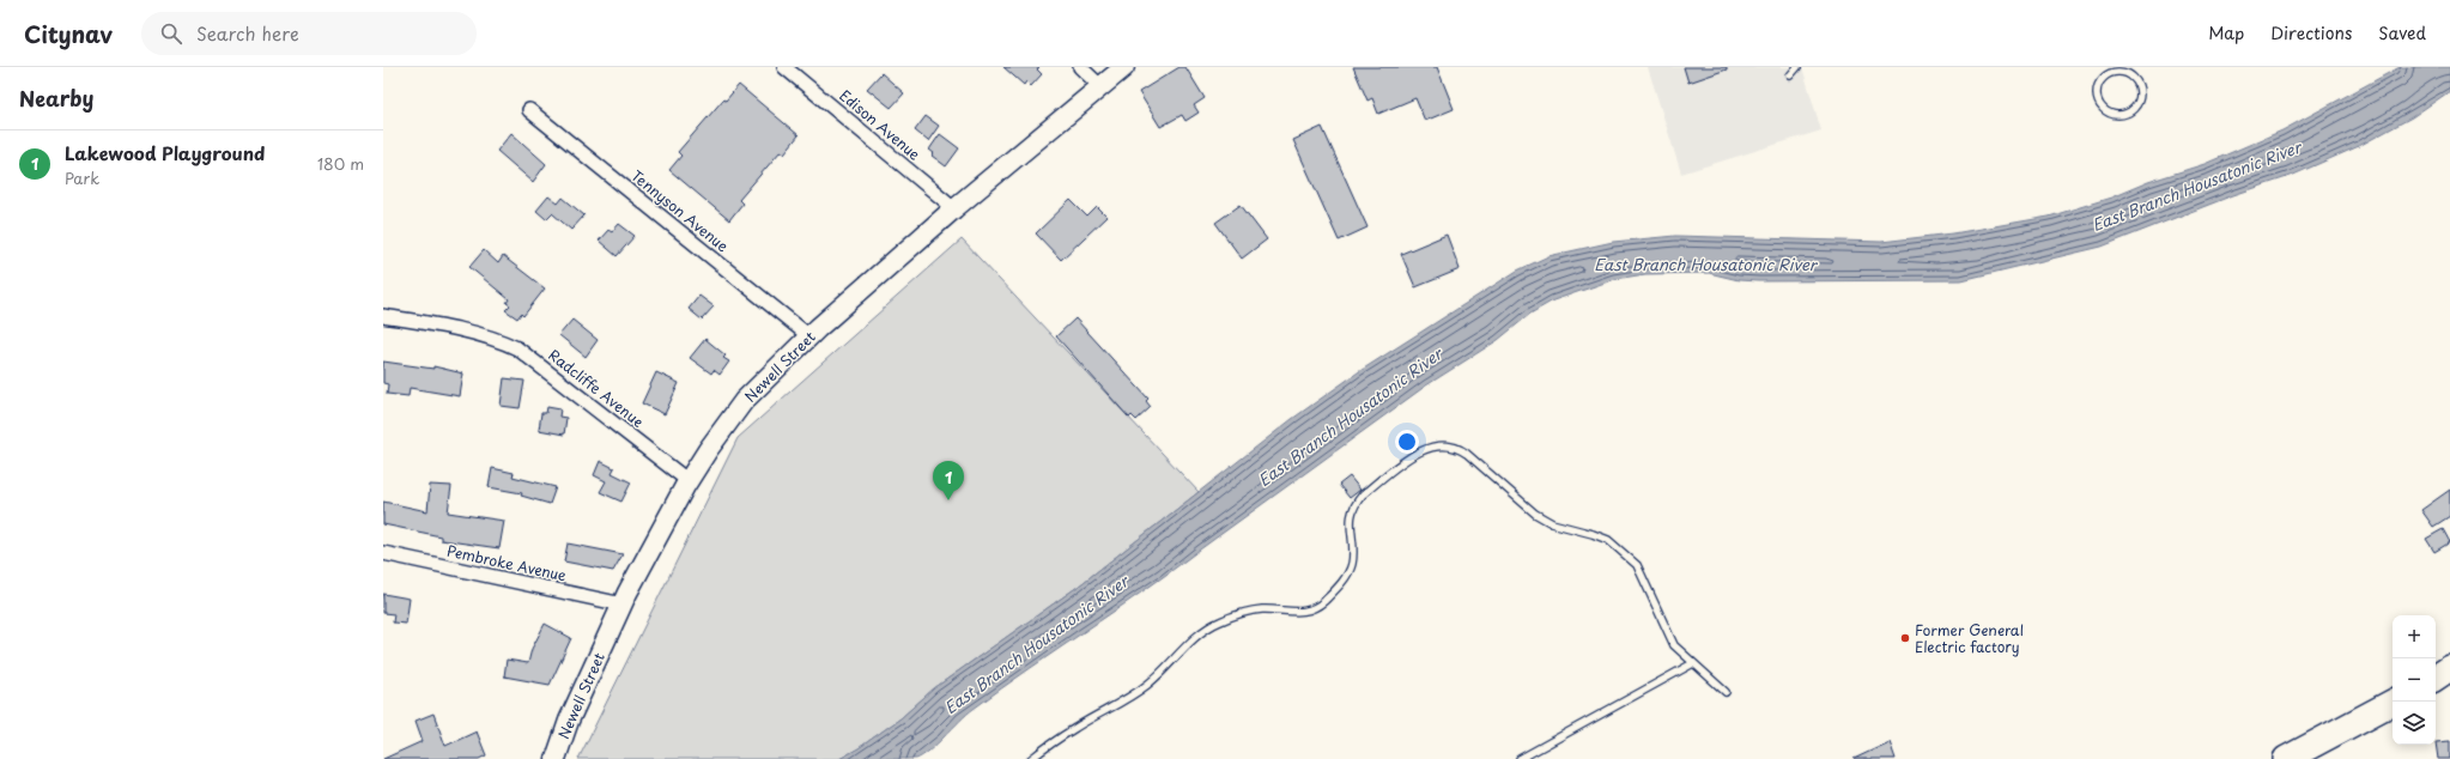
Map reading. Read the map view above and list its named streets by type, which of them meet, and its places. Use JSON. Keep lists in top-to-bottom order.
{
  "streets": {
    "street": [
      "Edison Avenue",
      "Tennyson Avenue",
      "Newell Street",
      "Radcliffe Avenue",
      "Pembroke Avenue"
    ]
  },
  "crossings": [
    ["Edison Avenue", "Newell Street"],
    ["Tennyson Avenue", "Newell Street"],
    ["Newell Street", "Radcliffe Avenue"],
    ["Newell Street", "Pembroke Avenue"]
  ],
  "water": ["East Branch Housatonic River"],
  "places": ["Former General Electric factory"],
  "page": {
    "header": "Citynav",
    "search": "Search here",
    "nav": ["Map", "Directions", "Saved"],
    "heading": "Nearby",
    "list": [
      {
        "mark": "1",
        "name": "Lakewood Playground",
        "note": "Park",
        "value": "180 m"
      }
    ],
    "pins": "1",
    "map_buttons": ["+", "−"]
  }
}
